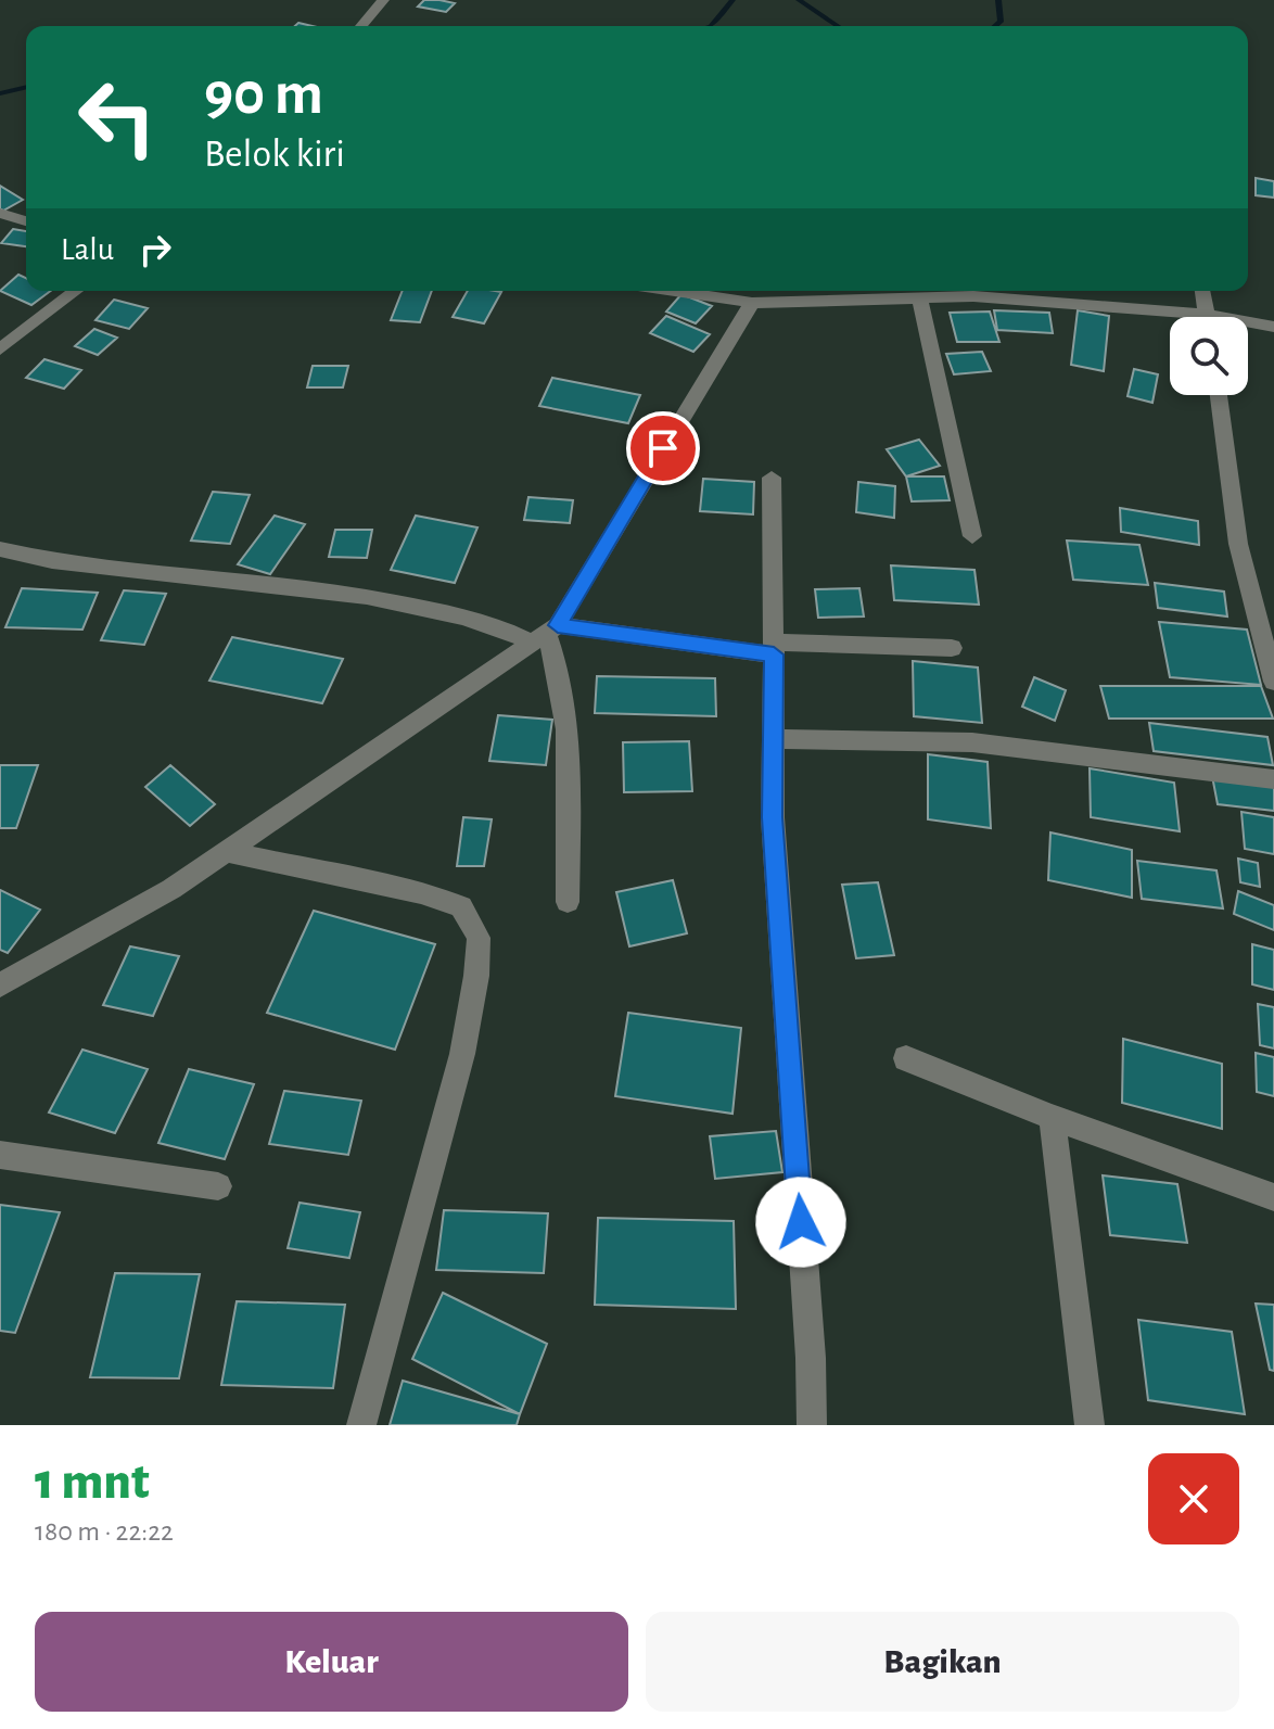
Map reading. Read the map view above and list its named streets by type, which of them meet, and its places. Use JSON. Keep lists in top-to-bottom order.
{
  "page": {
    "turn": ["90 m", "Belok kiri"],
    "then": "Lalu",
    "heading": ["1 mnt", "180 m · 22:22"],
    "buttons": ["Keluar", "Bagikan"]
  }
}
